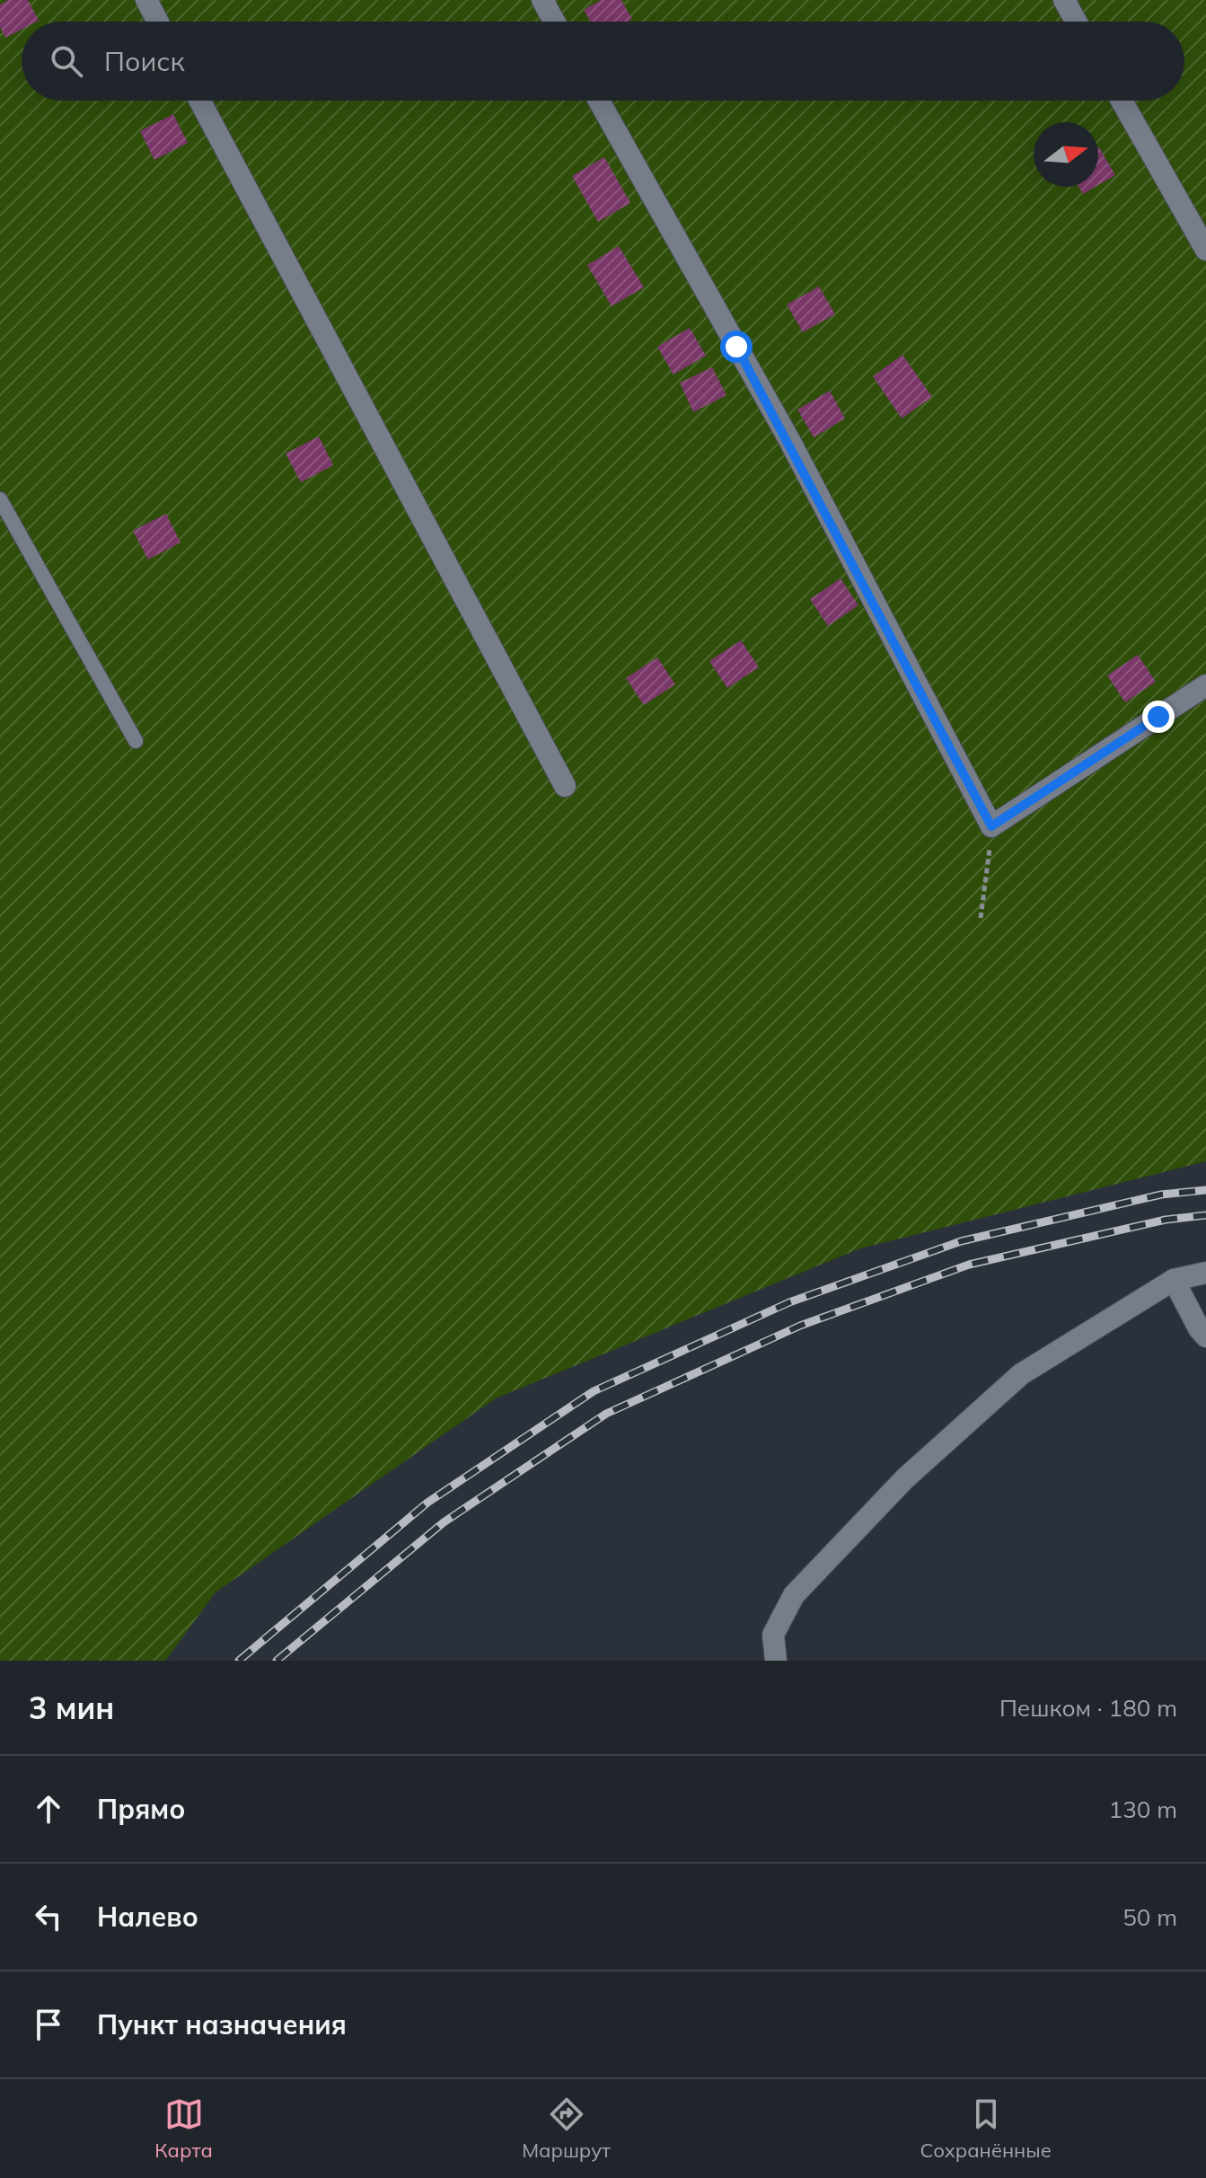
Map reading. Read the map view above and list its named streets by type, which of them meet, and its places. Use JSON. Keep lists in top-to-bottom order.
{
  "north": "right",
  "page": {
    "search": "Поиск",
    "heading": ["3 мин", "Пешком · 180 m"],
    "list": [
      ["Прямо", "130 m"],
      ["Налево", "50 m"],
      "Пункт назначения"
    ],
    "nav": ["Карта", "Маршрут", "Сохранённые"]
  }
}
